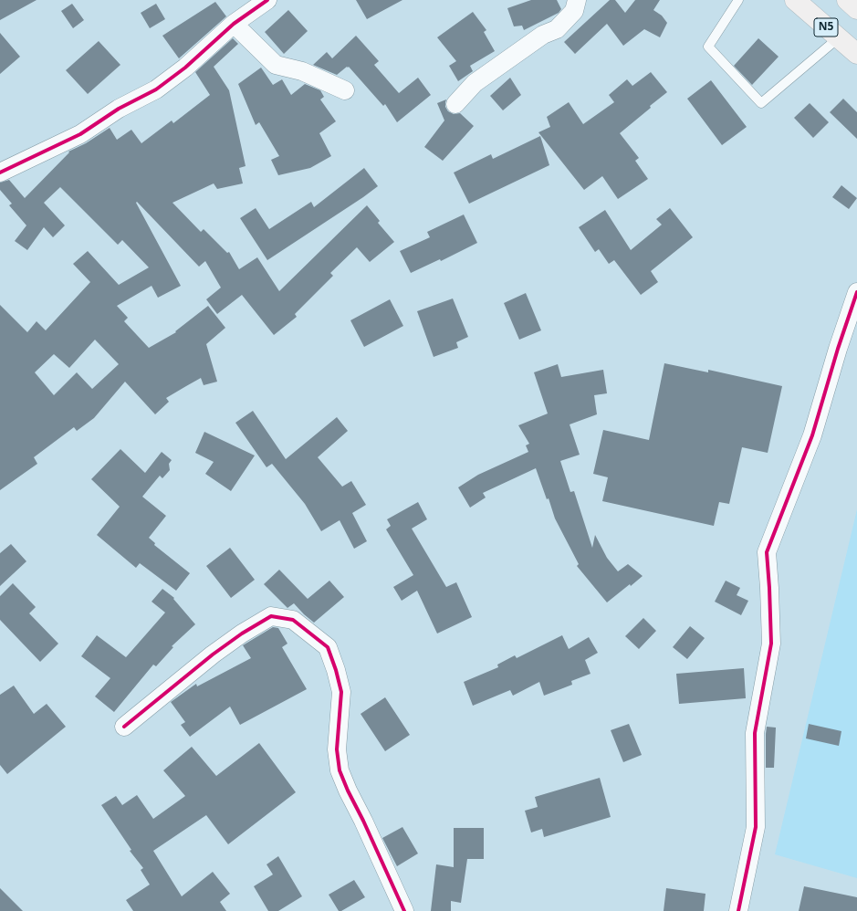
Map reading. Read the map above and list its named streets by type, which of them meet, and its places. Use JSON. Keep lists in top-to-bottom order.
{
  "streets": {
    "main road": ["N5"]
  }
}
